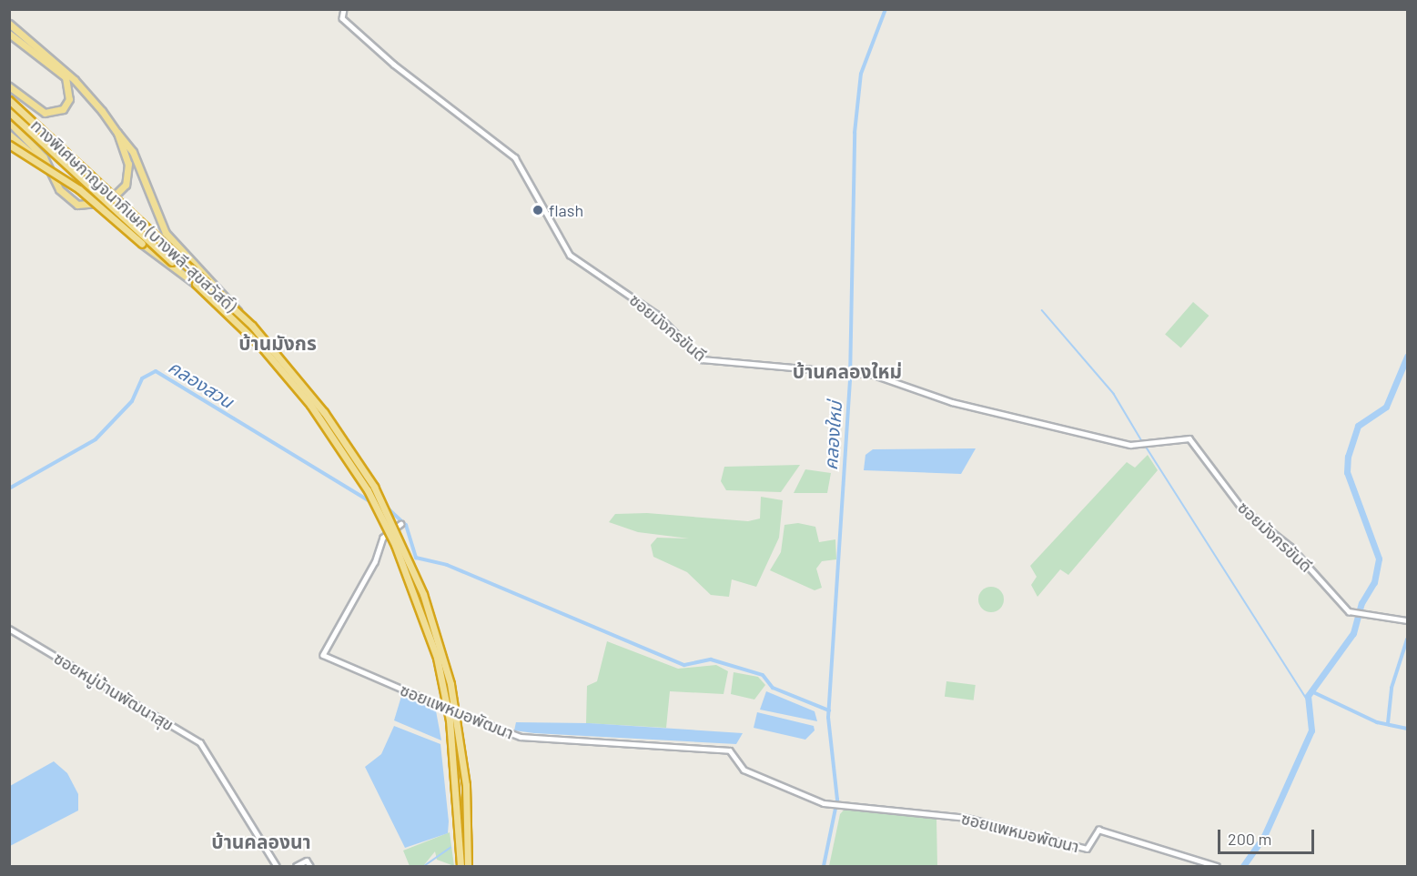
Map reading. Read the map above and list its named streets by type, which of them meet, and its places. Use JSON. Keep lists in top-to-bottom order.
{
  "streets": {
    "highway": ["ทางพิเศษกาญจนาภิเษก (บางพลี-สุขสวัสดิ์)"],
    "street": ["ซอยมังกรขันดี", "ซอยหมู่บ้านพัฒนาสุข", "ซอยแพหมอพัฒนา"]
  },
  "districts": ["บ้านมังกร", "บ้านคลองใหม่", "บ้านคลองนา"],
  "water": ["คลองสวน", "คลองใหม่"],
  "places": ["flash"],
  "scale_bar": "200 m"
}
